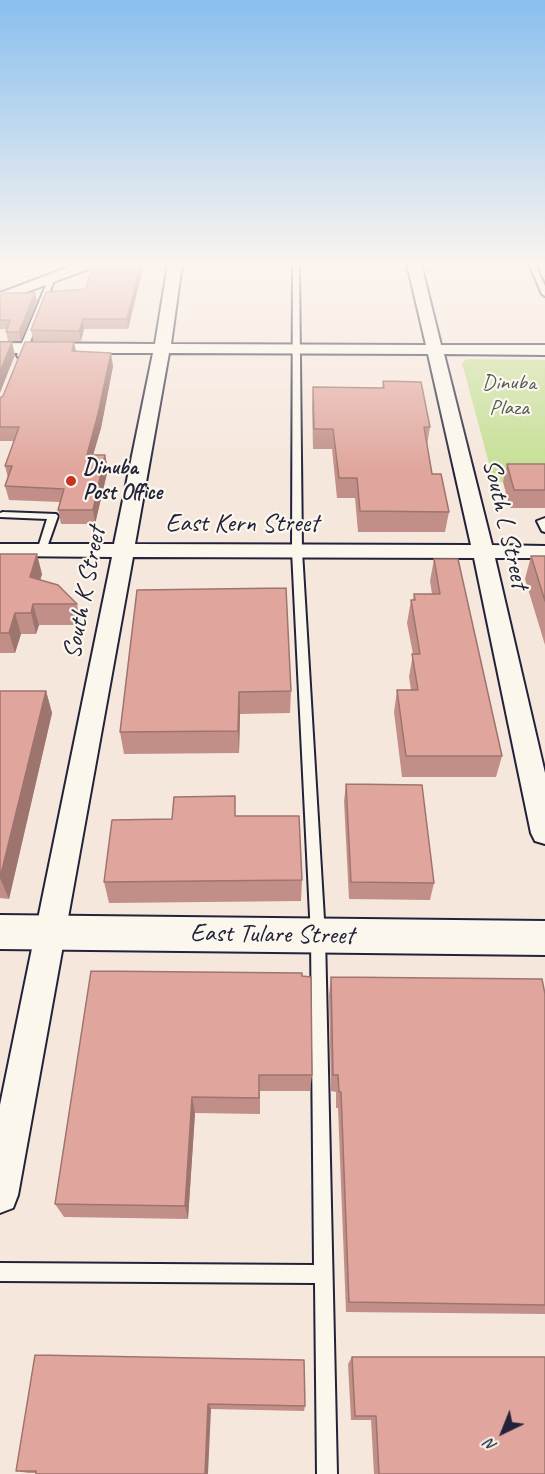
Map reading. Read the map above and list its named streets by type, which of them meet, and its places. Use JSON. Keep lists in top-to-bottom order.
{
  "streets": {
    "street": [
      "East Kern Street",
      "South L Street",
      "South K Street",
      "East Tulare Street"
    ]
  },
  "crossings": [
    ["East Kern Street", "South L Street"],
    ["East Kern Street", "South K Street"],
    ["South K Street", "East Tulare Street"]
  ],
  "parks": ["Dinuba Plaza"],
  "places": ["Dinuba Post Office"],
  "north": "bottom left"
}
